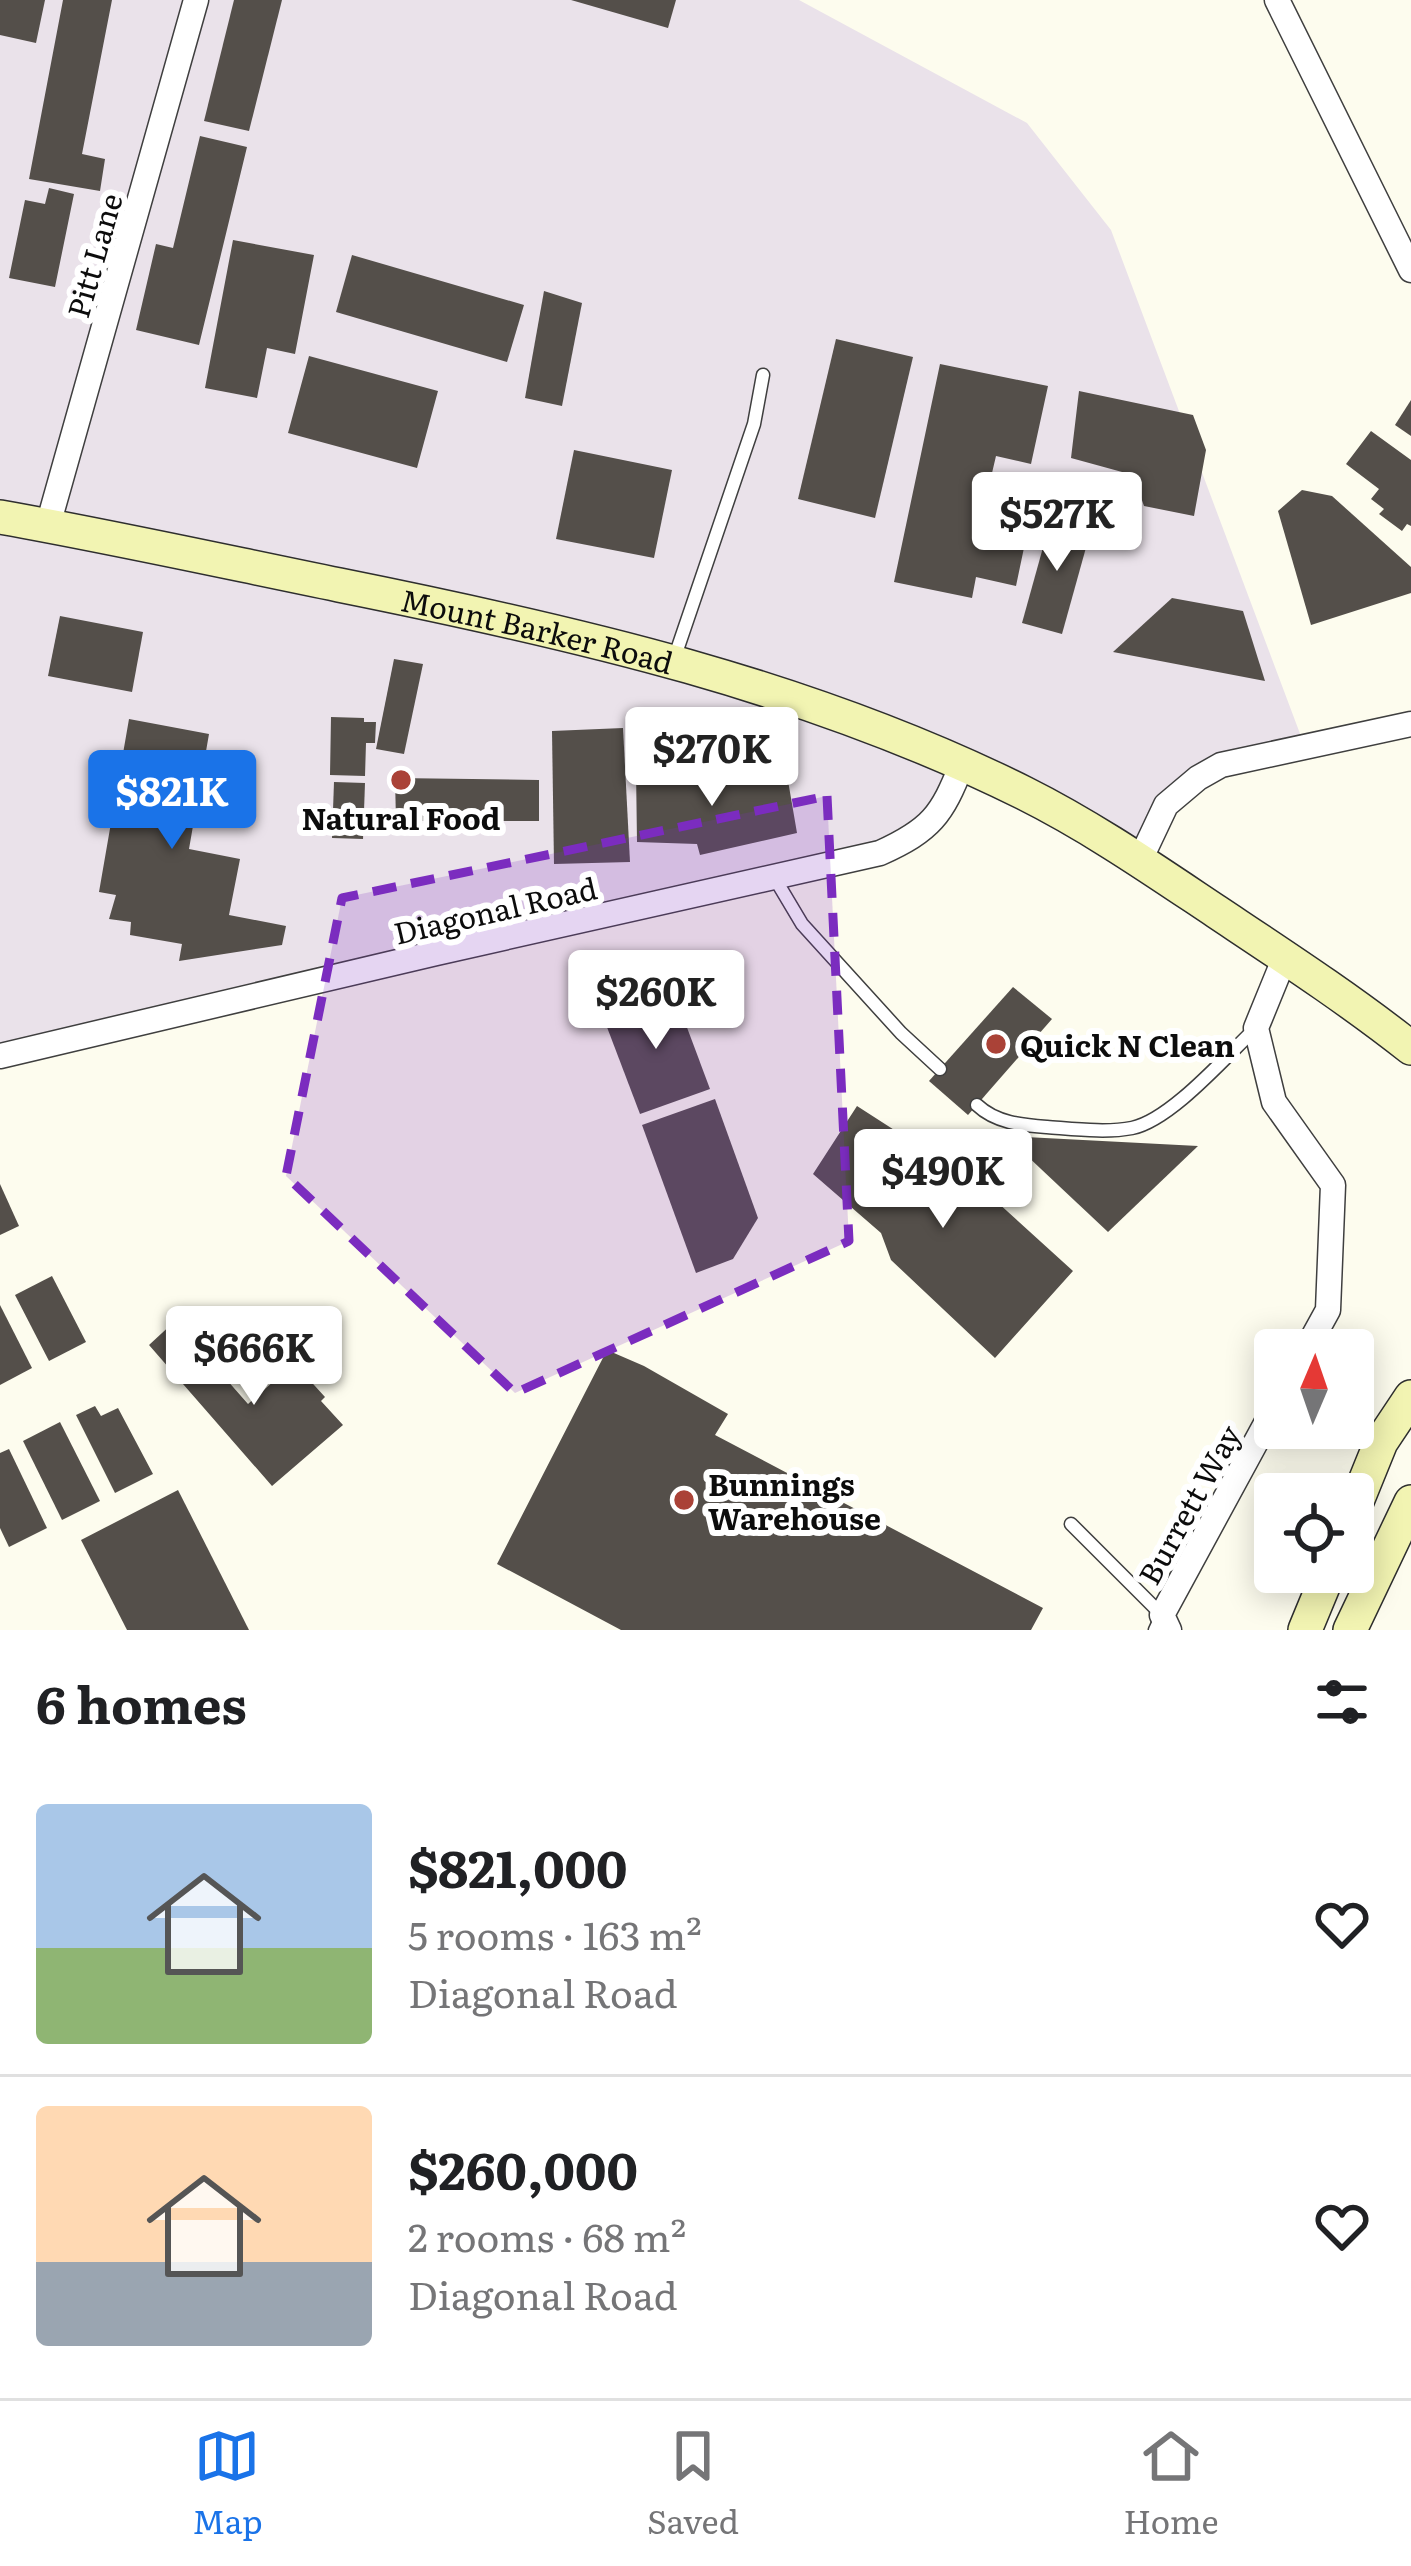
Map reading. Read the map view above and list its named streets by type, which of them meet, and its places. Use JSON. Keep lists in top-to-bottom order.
{
  "streets": {
    "main road": ["Mount Barker Road"],
    "street": ["Pitt Lane", "Diagonal Road", "Burrett Way"]
  },
  "crossings": [
    ["Pitt Lane", "Mount Barker Road"],
    ["Mount Barker Road", "Diagonal Road"]
  ],
  "places": ["Natural Food", "Quick N Clean", "Bunnings Warehouse"],
  "north": "top",
  "page": {
    "price": [
      "$527K",
      "$270K",
      "$821K",
      "$260K",
      "$490K",
      "$666K"
    ],
    "heading": "6 homes",
    "list": [
      {
        "name": "$821,000",
        "note": "5 rooms · 163 m² · Diagonal Road"
      },
      {
        "name": "$260,000",
        "note": "2 rooms · 68 m² · Diagonal Road"
      }
    ],
    "tabs": ["Map", "Saved", "Home"]
  }
}
